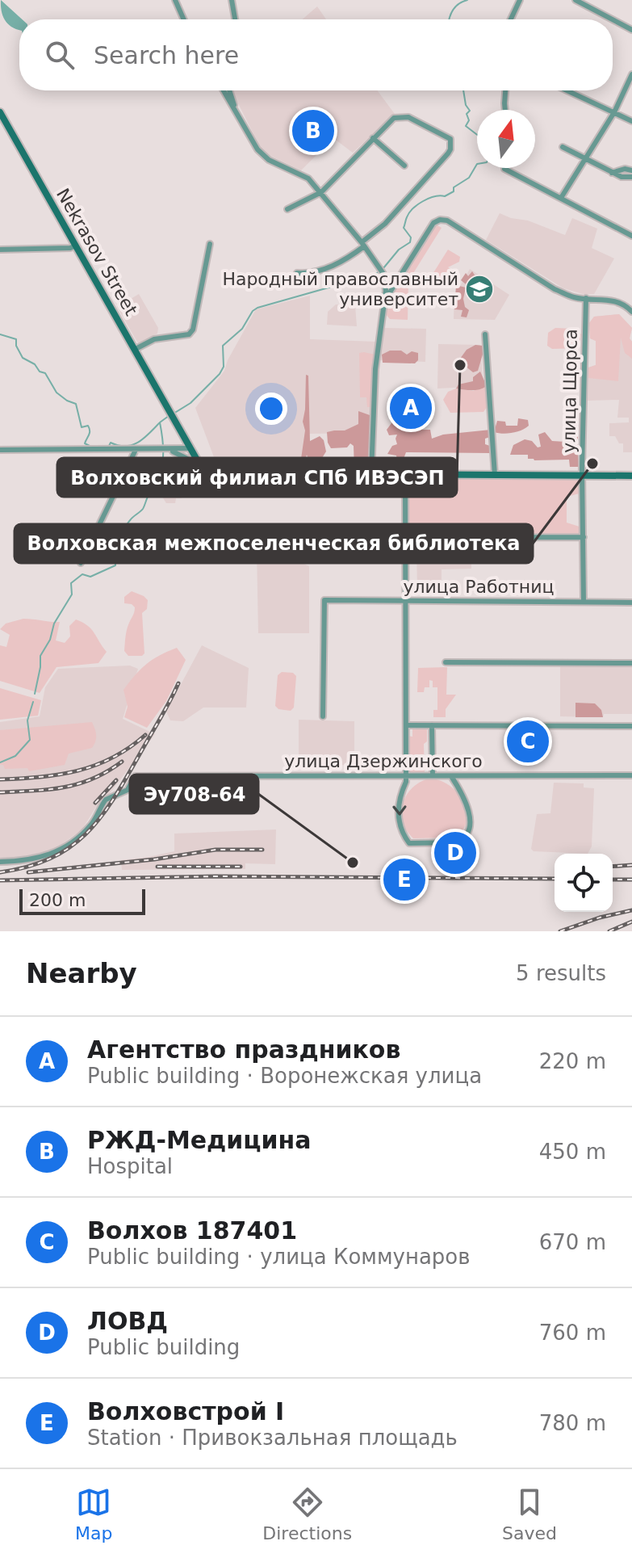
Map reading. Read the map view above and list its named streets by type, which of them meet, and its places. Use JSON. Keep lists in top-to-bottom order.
{
  "streets": {
    "main road": ["Nekrasov Street"],
    "street": ["улица Щорса", "улица Работниц", "улица Дзержинского"]
  },
  "crossings": [
    ["улица Щорса", "улица Работниц"]
  ],
  "places": {
    "school or university": ["Народный православный университет"],
    "other": ["Волховский филиал СПб ИВЭСЭП", "Волховская межпоселенческая библиотека", "Эу708-64"]
  },
  "scale_bar": "200 m",
  "north": "top",
  "page": {
    "search": "Search here",
    "pins": [
      "B",
      "A",
      "C",
      "D",
      "E"
    ],
    "scale": "200 m",
    "heading": ["Nearby", "5 results"],
    "list": [
      {
        "mark": "A",
        "name": "Агентство праздников",
        "note": "Public building · Воронежская улица",
        "value": "220 m"
      },
      {
        "mark": "B",
        "name": "РЖД-Медицина",
        "note": "Hospital",
        "value": "450 m"
      },
      {
        "mark": "C",
        "name": "Волхов 187401",
        "note": "Public building · улица Коммунаров",
        "value": "670 m"
      },
      {
        "mark": "D",
        "name": "ЛОВД",
        "note": "Public building",
        "value": "760 m"
      },
      {
        "mark": "E",
        "name": "Волховстрой I",
        "note": "Station · Привокзальная площадь",
        "value": "780 m"
      }
    ],
    "nav": ["Map", "Directions", "Saved"]
  }
}
